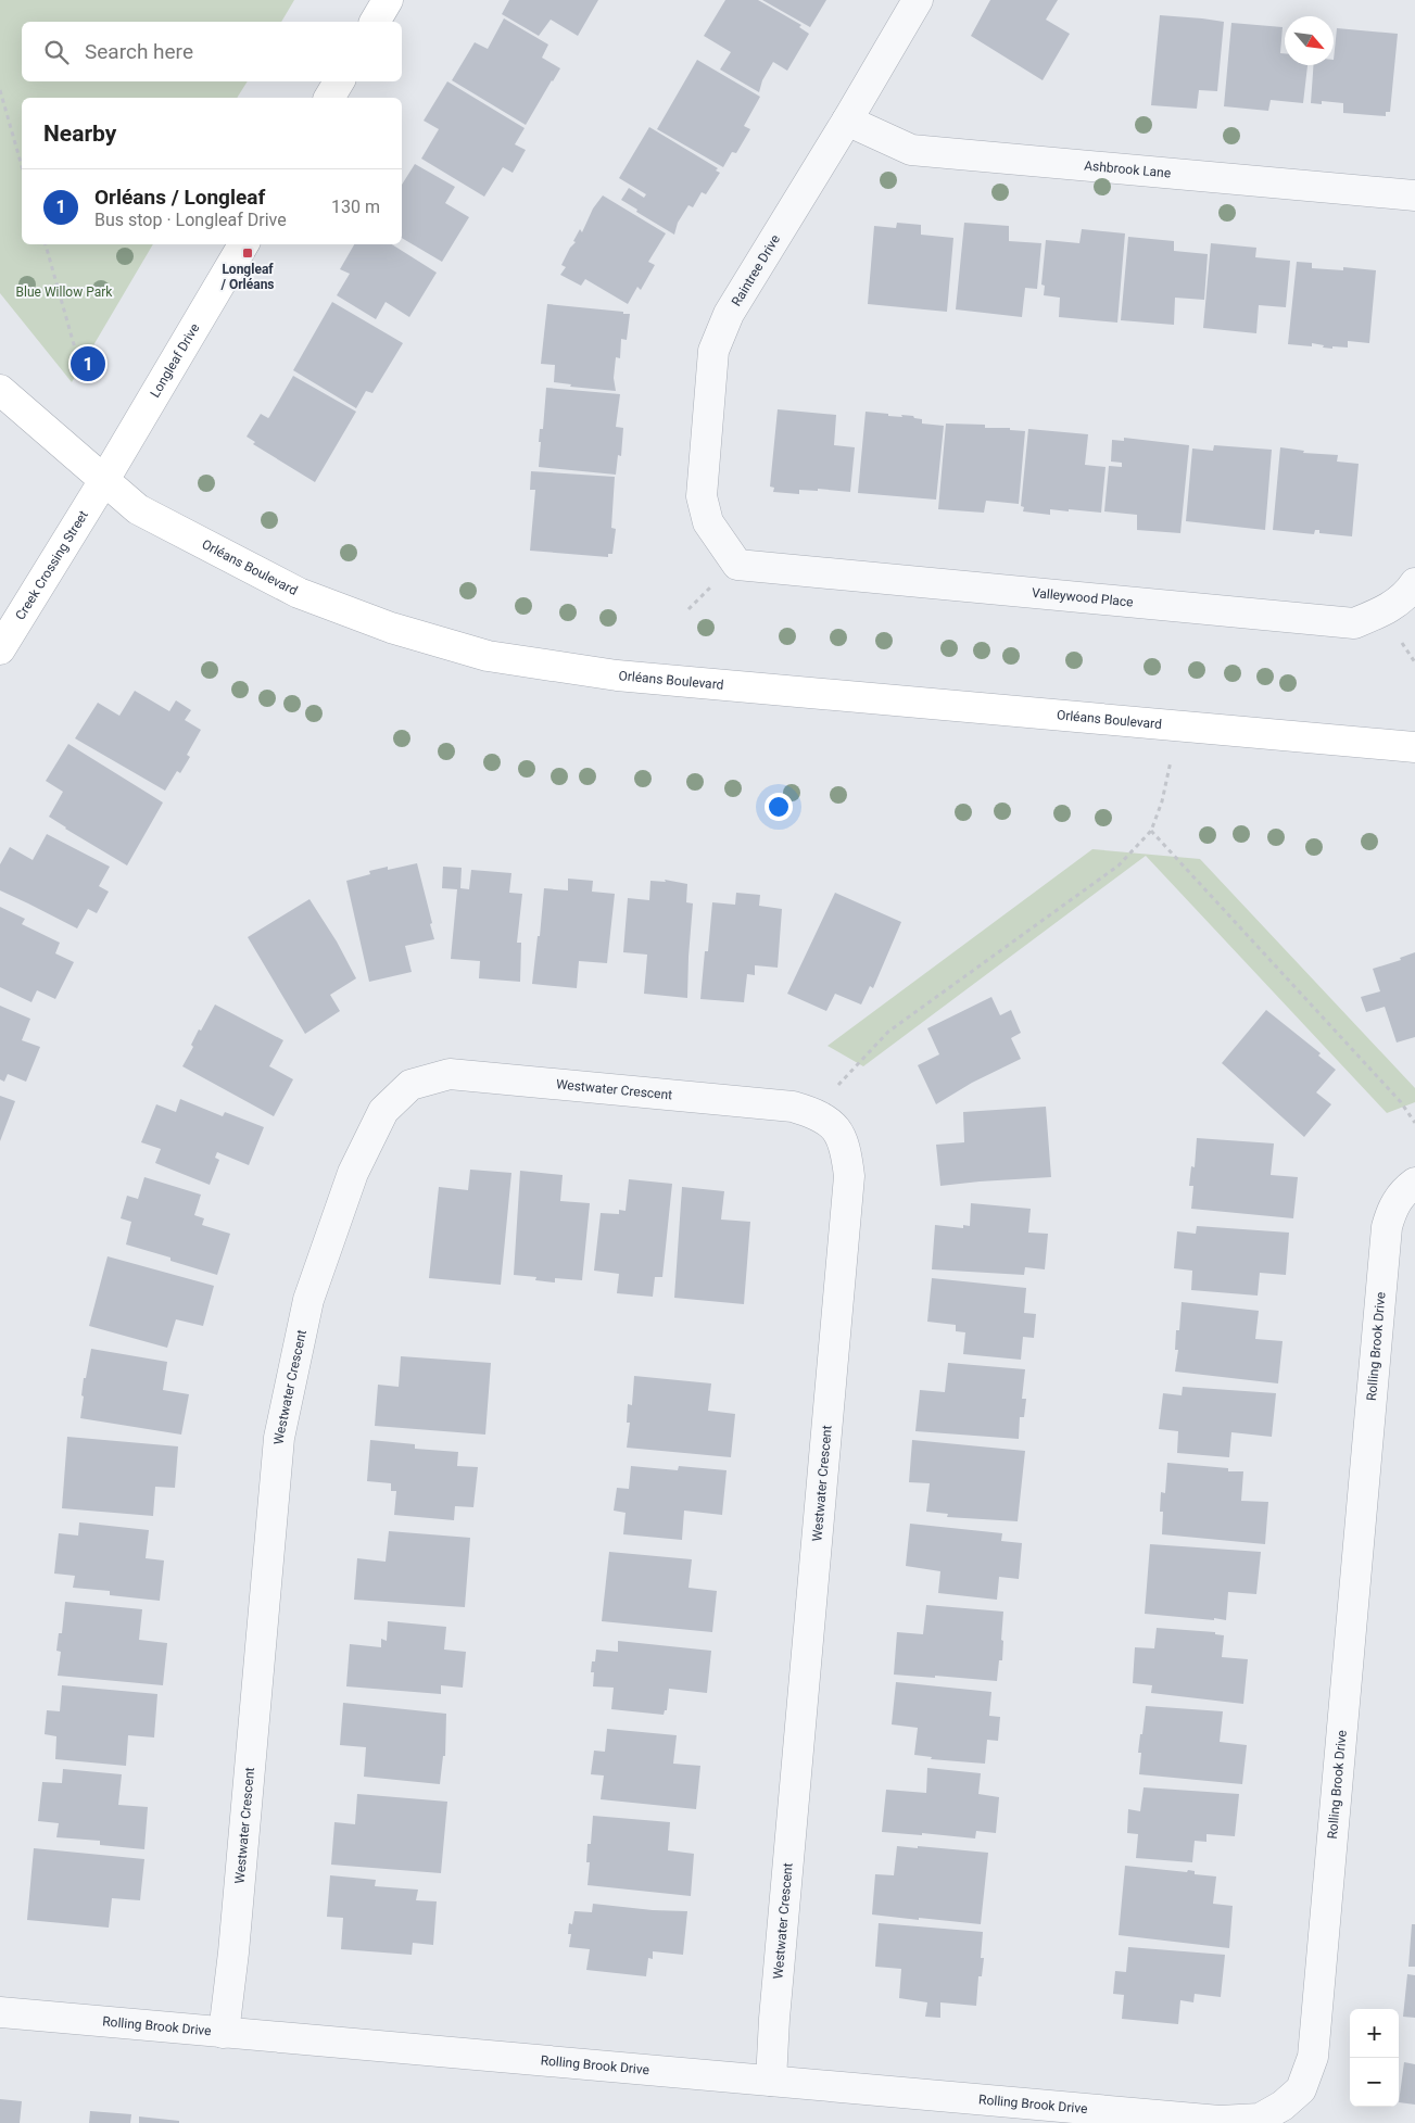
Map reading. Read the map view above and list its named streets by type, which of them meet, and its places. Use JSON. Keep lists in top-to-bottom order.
{
  "streets": {
    "main road": ["Longleaf Drive", "Creek Crossing Street", "Orléans Boulevard"],
    "street": [
      "Ashbrook Lane",
      "Raintree Drive",
      "Valleywood Place",
      "Westwater Crescent",
      "Rolling Brook Drive"
    ]
  },
  "crossings": [
    ["Ashbrook Lane", "Raintree Drive"],
    ["Raintree Drive", "Valleywood Place"],
    ["Longleaf Drive", "Creek Crossing Street"],
    ["Longleaf Drive", "Orléans Boulevard"],
    ["Creek Crossing Street", "Orléans Boulevard"],
    ["Westwater Crescent", "Rolling Brook Drive"]
  ],
  "parks": ["Blue Willow Park"],
  "places": {
    "transit": ["Longleaf / Orléans"]
  },
  "north": "bottom right",
  "page": {
    "search": "Search here",
    "heading": "Nearby",
    "list": [
      {
        "mark": "1",
        "name": "Orléans / Longleaf",
        "note": "Bus stop · Longleaf Drive",
        "value": "130 m"
      }
    ],
    "pins": "1",
    "map_buttons": ["+", "−"]
  }
}
